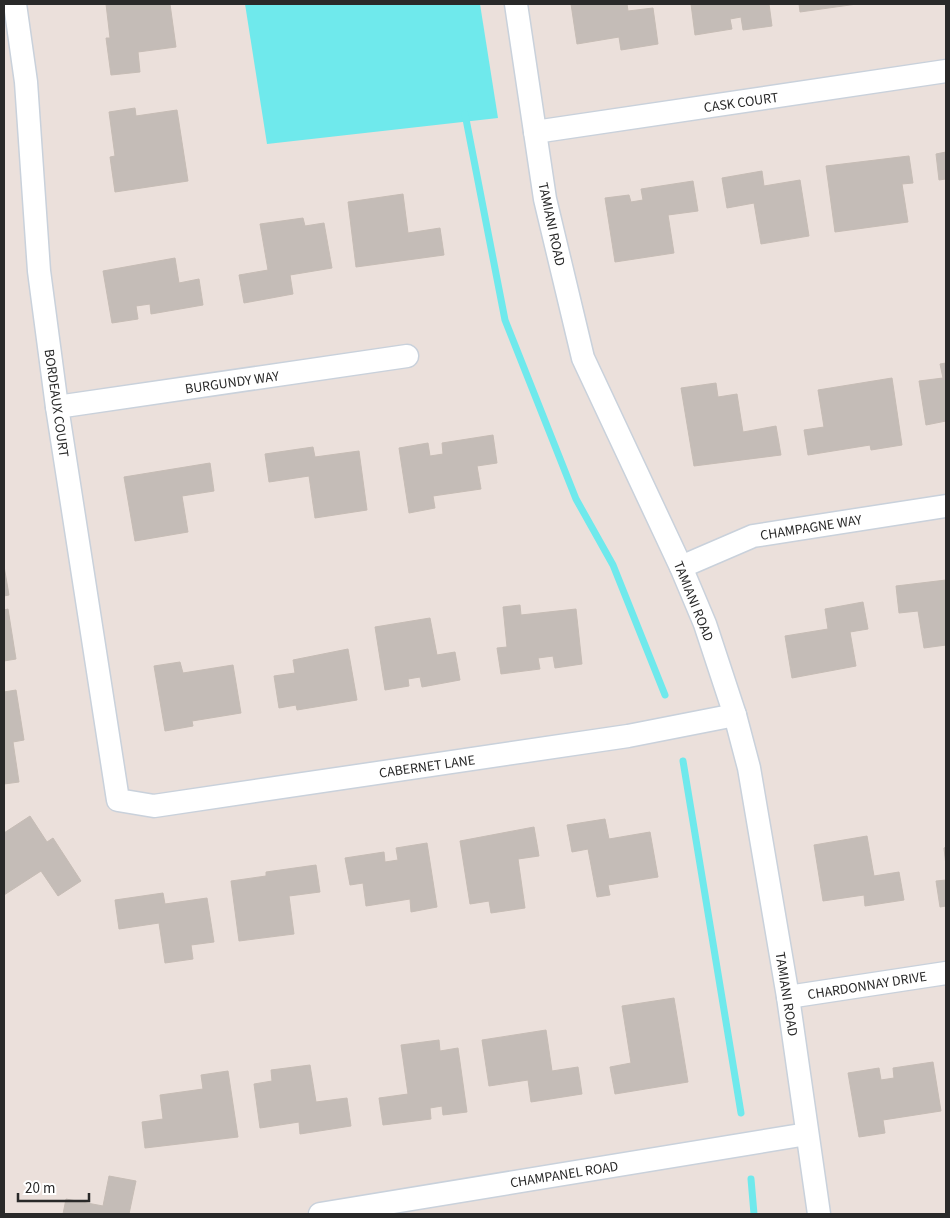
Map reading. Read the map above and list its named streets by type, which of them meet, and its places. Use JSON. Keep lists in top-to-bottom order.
{
  "streets": {
    "street": [
      "CASK COURT",
      "TAMIANI ROAD",
      "BURGUNDY WAY",
      "BORDEAUX COURT",
      "CHAMPAGNE WAY",
      "CABERNET LANE",
      "CHARDONNAY DRIVE",
      "CHAMPANEL ROAD"
    ]
  },
  "crossings": [
    ["CASK COURT", "TAMIANI ROAD"],
    ["TAMIANI ROAD", "CHAMPAGNE WAY"],
    ["TAMIANI ROAD", "CABERNET LANE"],
    ["TAMIANI ROAD", "CHARDONNAY DRIVE"],
    ["TAMIANI ROAD", "CHAMPANEL ROAD"],
    ["BURGUNDY WAY", "BORDEAUX COURT"],
    ["BORDEAUX COURT", "CABERNET LANE"]
  ],
  "scale_bar": "20 m"
}
